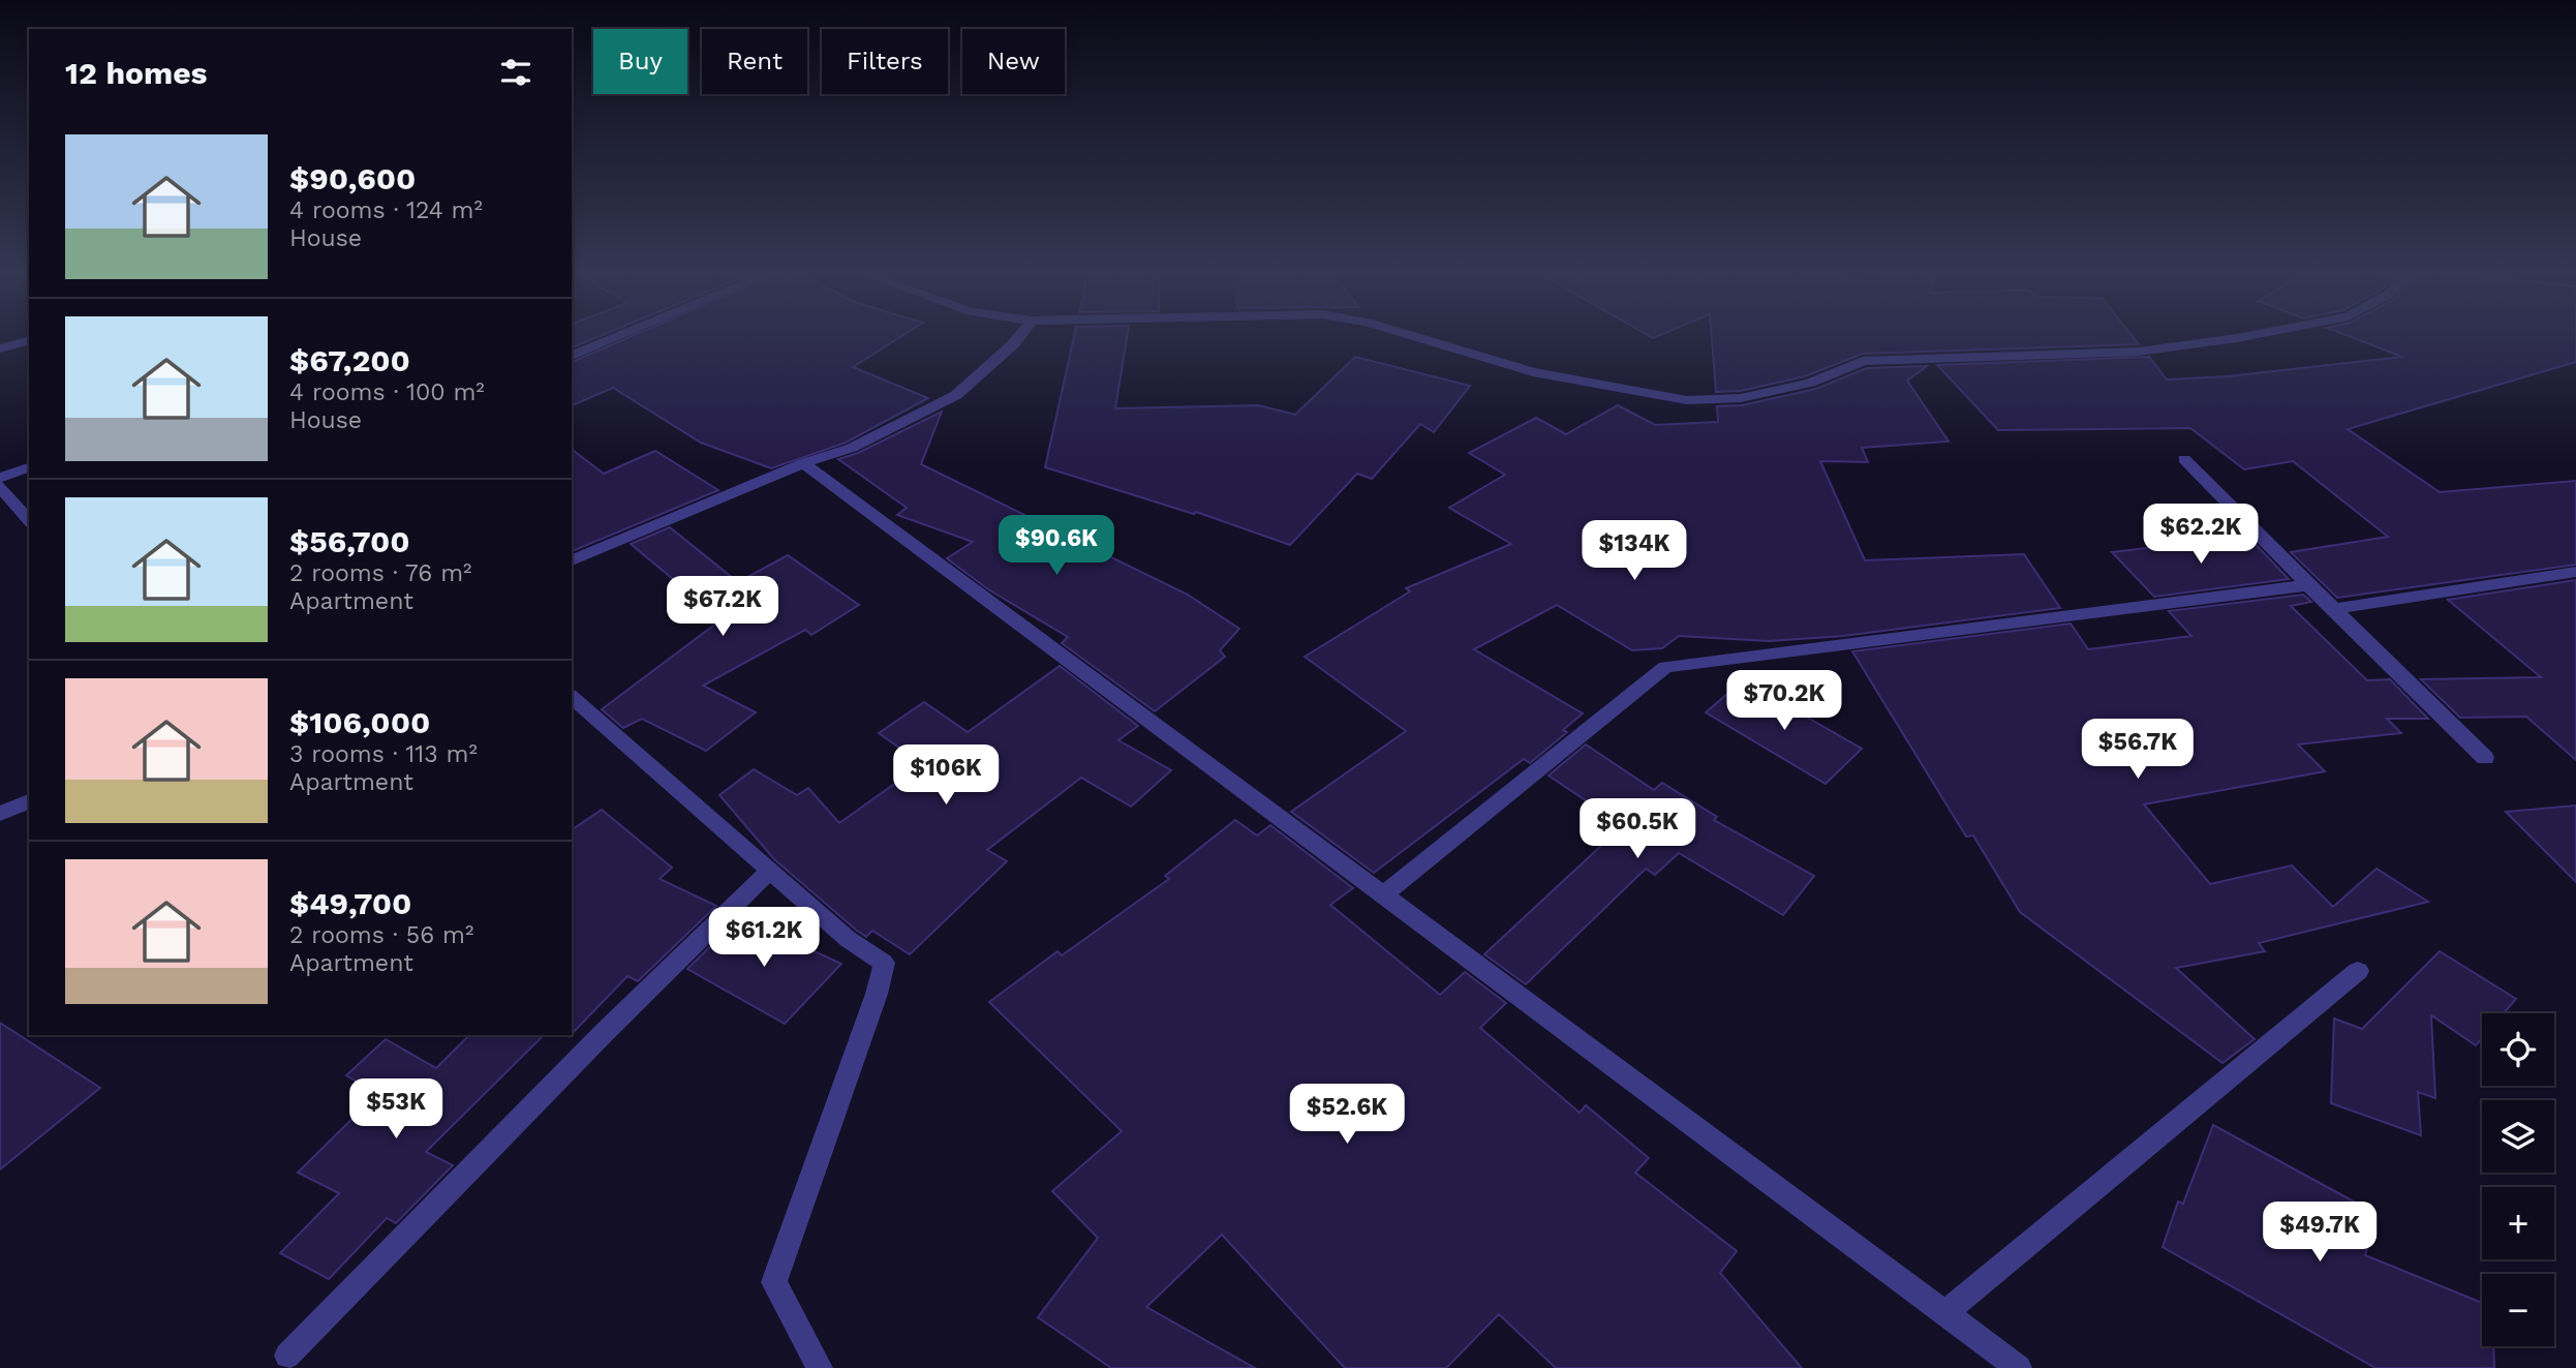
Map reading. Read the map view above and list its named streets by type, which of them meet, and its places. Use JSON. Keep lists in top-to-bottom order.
{
  "page": {
    "chip": [
      "Buy",
      "Rent",
      "Filters",
      "New"
    ],
    "heading": "12 homes",
    "list": [
      {
        "name": "$90,600",
        "note": "4 rooms · 124 m² · House"
      },
      {
        "name": "$67,200",
        "note": "4 rooms · 100 m² · House"
      },
      {
        "name": "$56,700",
        "note": "2 rooms · 76 m² · Apartment"
      },
      {
        "name": "$106,000",
        "note": "3 rooms · 113 m² · Apartment"
      },
      {
        "name": "$49,700",
        "note": "2 rooms · 56 m² · Apartment"
      }
    ],
    "price": [
      "$62.2K",
      "$90.6K",
      "$134K",
      "$67.2K",
      "$70.2K",
      "$56.7K",
      "$106K",
      "$60.5K",
      "$61.2K",
      "$53K",
      "$52.6K",
      "$49.7K"
    ],
    "map_buttons": ["+", "−"]
  }
}
